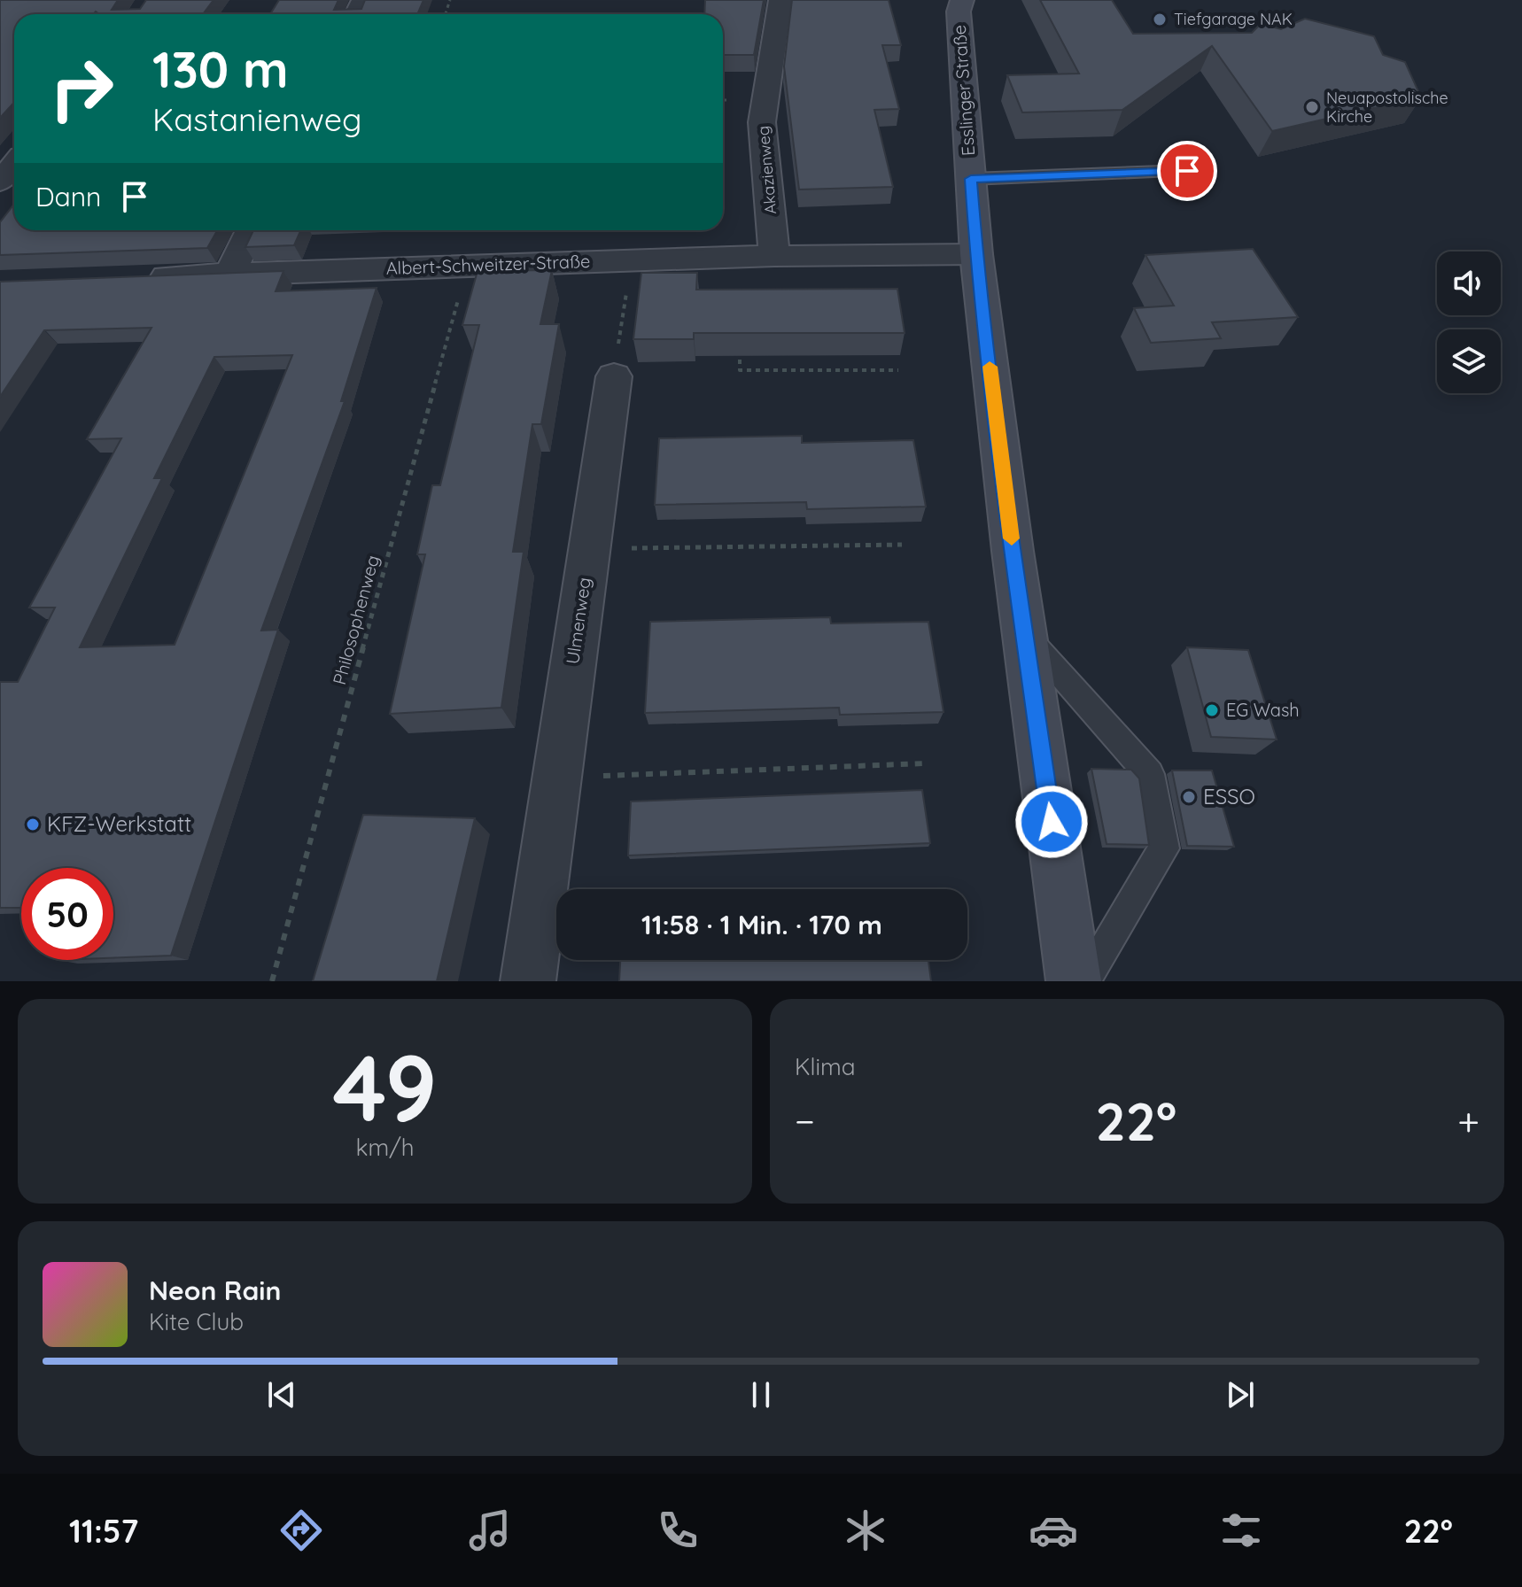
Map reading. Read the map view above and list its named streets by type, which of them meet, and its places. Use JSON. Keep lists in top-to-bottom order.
{
  "streets": {
    "main road": ["Esslinger Straße"],
    "street": ["Akazienweg", "Albert-Schweitzer-Straße", "Ulmenweg"],
    "path": ["Philosophenweg"]
  },
  "crossings": [
    ["Esslinger Straße", "Albert-Schweitzer-Straße"],
    ["Akazienweg", "Albert-Schweitzer-Straße"],
    ["Albert-Schweitzer-Straße", "Philosophenweg"]
  ],
  "places": [
    "Tiefgarage NAK",
    "Neuapostolische Kirche",
    "EG Wash",
    "ESSO",
    "KFZ-Werkstatt"
  ],
  "page": {
    "turn": ["130 m", "Kastanienweg"],
    "then": "Dann",
    "limit": "50",
    "trip": "11:58 · 1 Min. · 170 m",
    "tile": [
      ["49", "km/h"],
      "Klima"
    ],
    "heat": ["−", "22°", "+"],
    "song": ["Neon Rain", "Kite Club"],
    "tabs": ["11:57", "22°"]
  }
}
